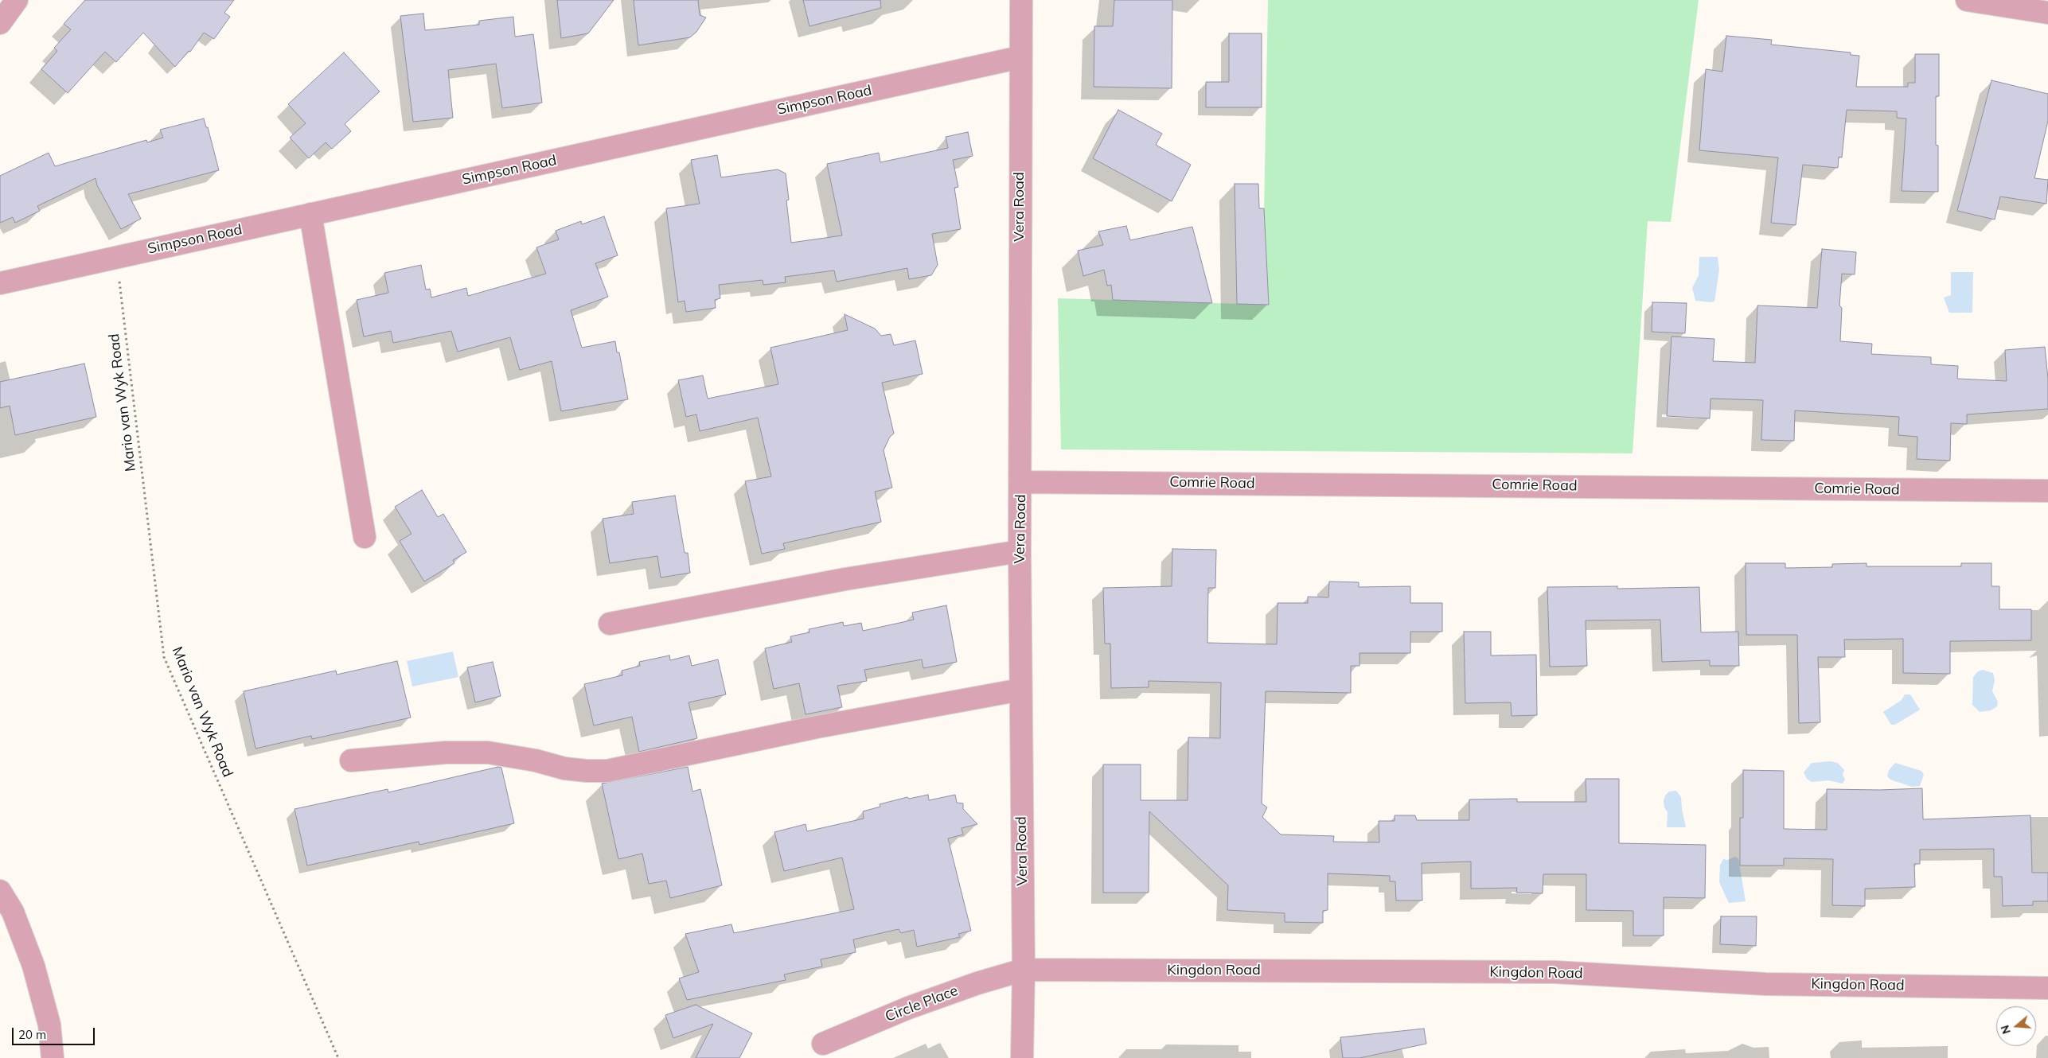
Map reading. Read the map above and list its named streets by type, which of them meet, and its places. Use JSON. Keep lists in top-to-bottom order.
{
  "streets": {
    "street": [
      "Simpson Road",
      "Vera Road",
      "Comrie Road",
      "Kingdon Road",
      "Circle Place"
    ],
    "path": ["Mario van Wyk Road"]
  },
  "crossings": [
    ["Simpson Road", "Vera Road"],
    ["Simpson Road", "Mario van Wyk Road"],
    ["Vera Road", "Comrie Road"],
    ["Vera Road", "Kingdon Road"],
    ["Vera Road", "Circle Place"],
    ["Kingdon Road", "Circle Place"]
  ],
  "scale_bar": "20 m",
  "north": "left"
}
